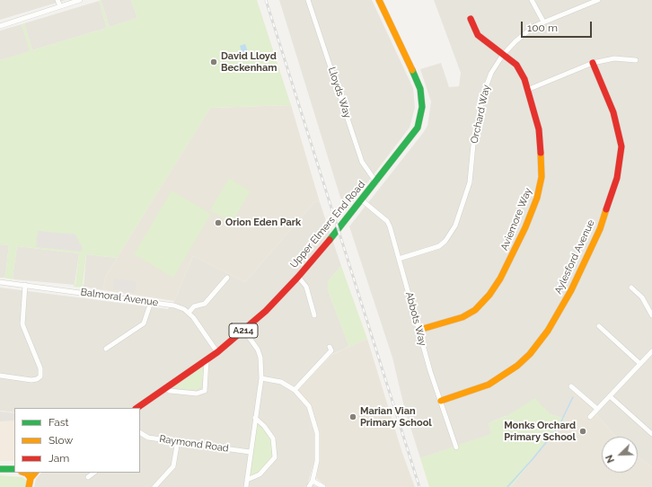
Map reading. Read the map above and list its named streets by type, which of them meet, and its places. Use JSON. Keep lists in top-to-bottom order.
{
  "streets": {
    "street": [
      "Lloyds Way",
      "Orchard Way",
      "Aviemore Way",
      "Upper Elmers End Road",
      "Aylesford Avenue",
      "Balmoral Avenue",
      "Abbots Way",
      "A214",
      "Raymond Road"
    ]
  },
  "crossings": [
    ["Lloyds Way", "Upper Elmers End Road"],
    ["Orchard Way", "Aviemore Way"],
    ["Orchard Way", "Abbots Way"],
    ["Aviemore Way", "Abbots Way"],
    ["Upper Elmers End Road", "Balmoral Avenue"],
    ["Upper Elmers End Road", "Abbots Way"],
    ["Aylesford Avenue", "Abbots Way"]
  ],
  "places": [
    "David Lloyd Beckenham",
    "Orion Eden Park",
    "Marian Vian Primary School",
    "Monks Orchard Primary School"
  ],
  "legend": ["Fast", "Slow", "Jam"],
  "scale_bar": "100 m",
  "north": "bottom left"
}
